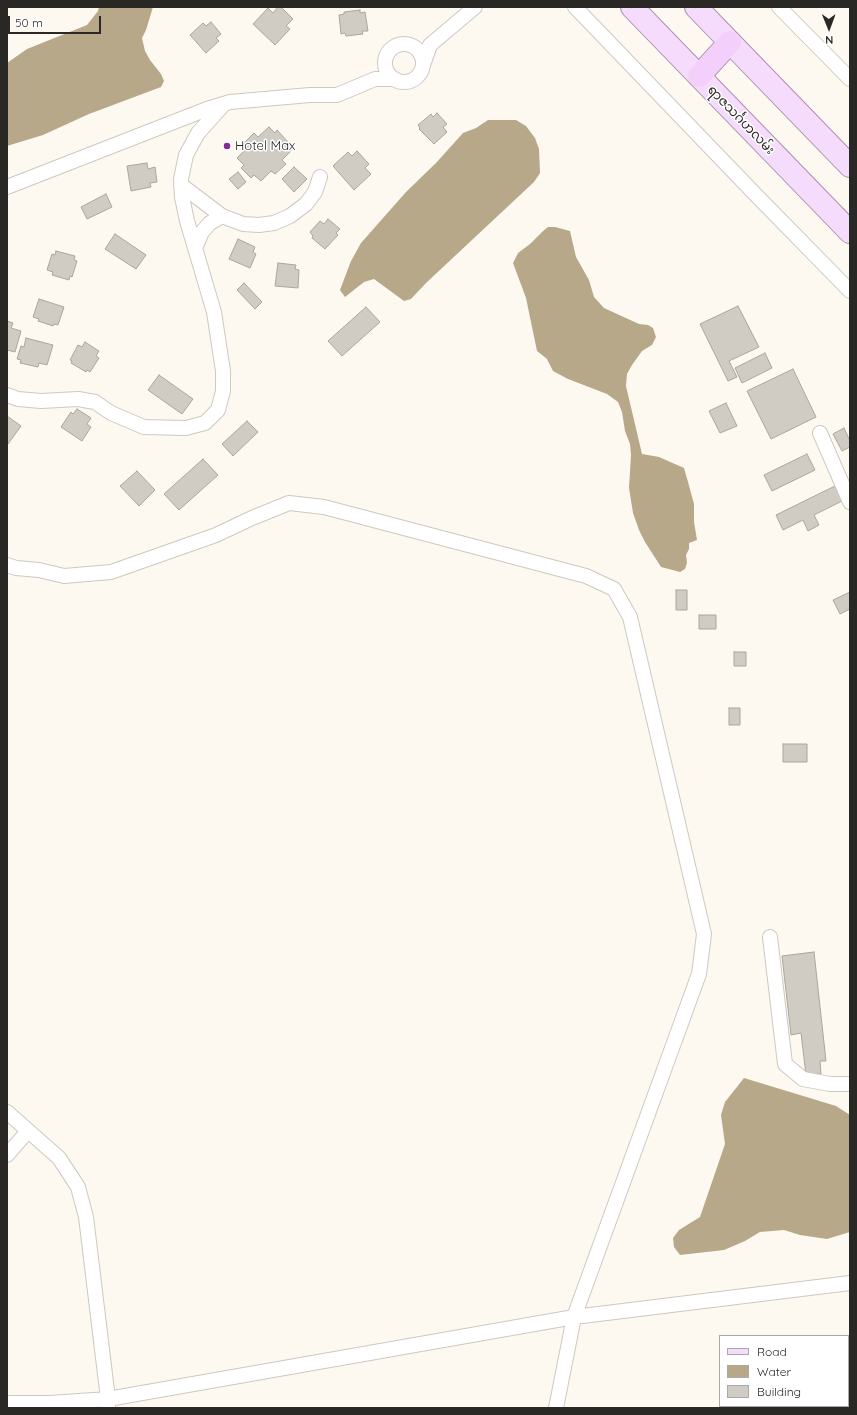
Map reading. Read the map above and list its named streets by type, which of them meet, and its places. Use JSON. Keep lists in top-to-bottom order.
{
  "streets": {
    "main road": ["ရာဇသင်္ဂဟလမ်း"]
  },
  "places": ["Hotel Max"],
  "legend": ["Road", "Water", "Building"],
  "scale_bar": "50 m",
  "north": "bottom"
}
